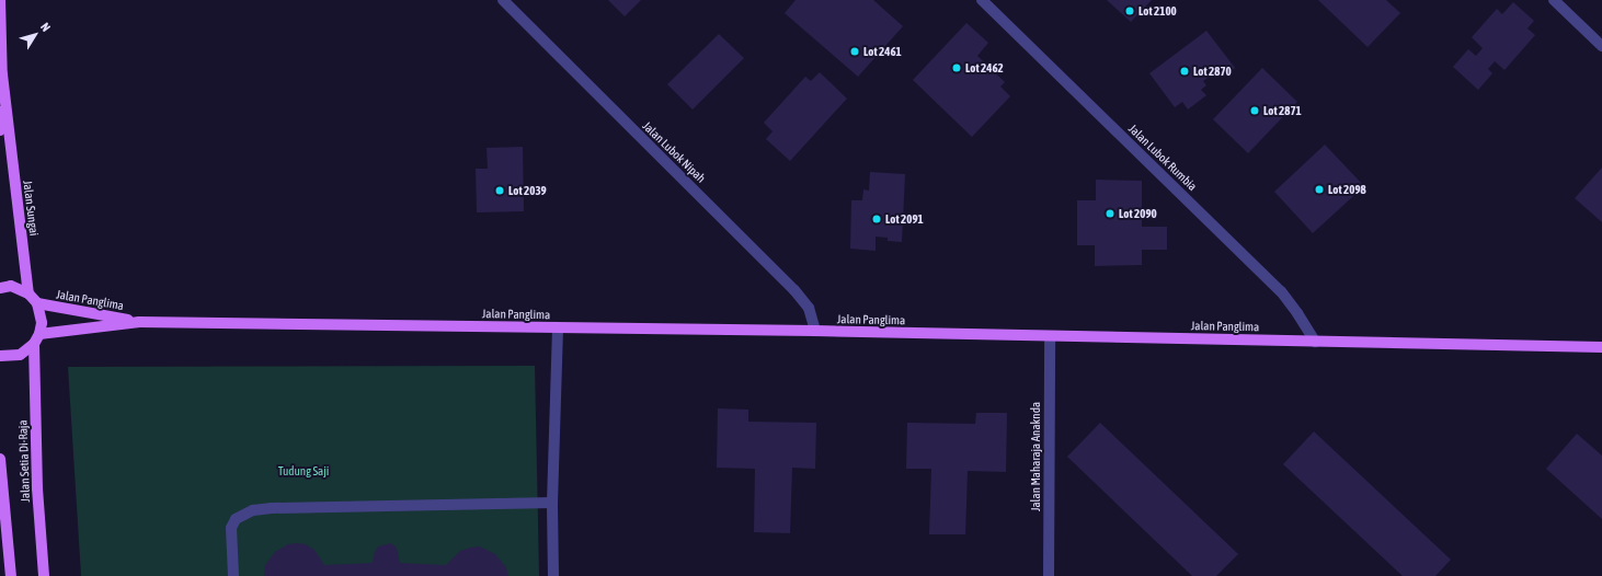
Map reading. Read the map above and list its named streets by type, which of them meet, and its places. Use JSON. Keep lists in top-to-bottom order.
{
  "streets": {
    "main road": ["Jalan Sungai", "Jalan Panglima", "Jalan Setia Di-Raja"],
    "street": ["Jalan Lubok Nipah", "Jalan Lubok Rumbia", "Jalan Maharaja Anaknda"]
  },
  "crossings": [
    ["Jalan Lubok Nipah", "Jalan Panglima"],
    ["Jalan Lubok Rumbia", "Jalan Panglima"],
    ["Jalan Panglima", "Jalan Maharaja Anaknda"]
  ],
  "parks": ["Tudung Saji"],
  "places": [
    "Lot 2100",
    "Lot 2461",
    "Lot 2462",
    "Lot 2870",
    "Lot 2871",
    "Lot 2098",
    "Lot 2039",
    "Lot 2090",
    "Lot 2091"
  ],
  "north": "top right"
}
